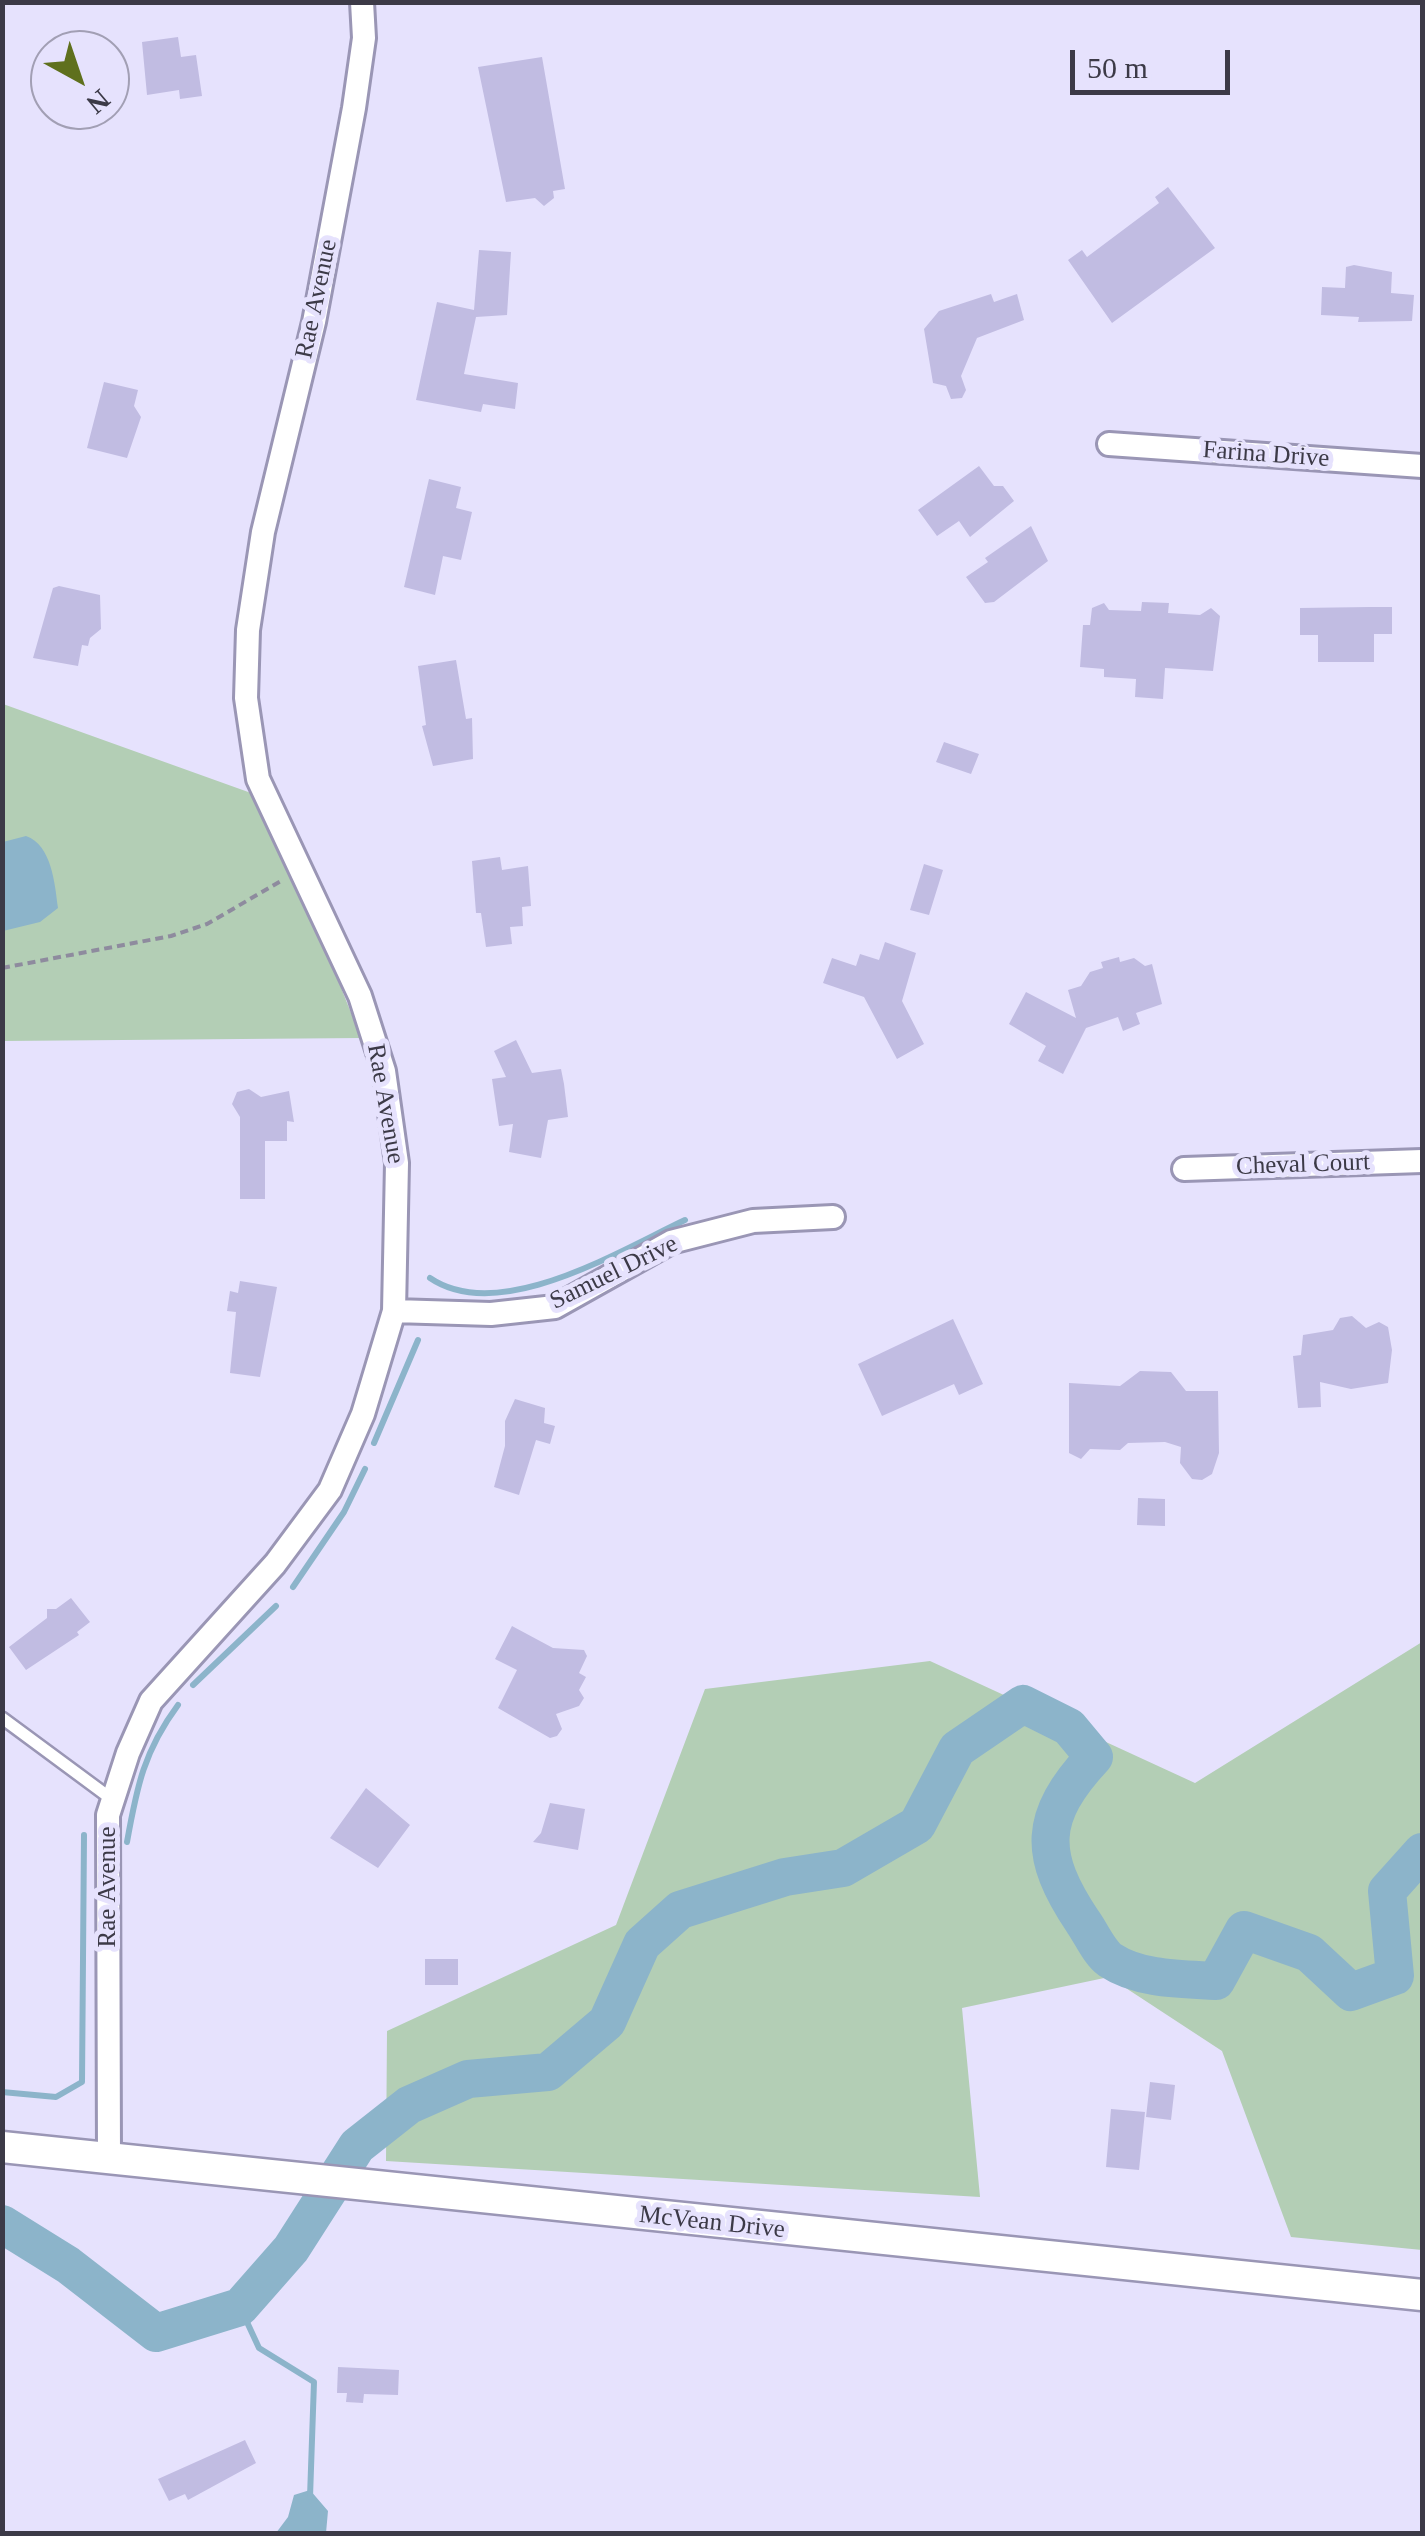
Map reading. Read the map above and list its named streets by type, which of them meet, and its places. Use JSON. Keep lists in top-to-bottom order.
{
  "streets": {
    "main road": ["McVean Drive"],
    "street": [
      "Rae Avenue",
      "Farina Drive",
      "Cheval Court",
      "Samuel Drive"
    ]
  },
  "crossings": [
    ["Rae Avenue", "Samuel Drive"],
    ["Rae Avenue", "McVean Drive"]
  ],
  "scale_bar": "50 m",
  "north": "bottom right"
}
